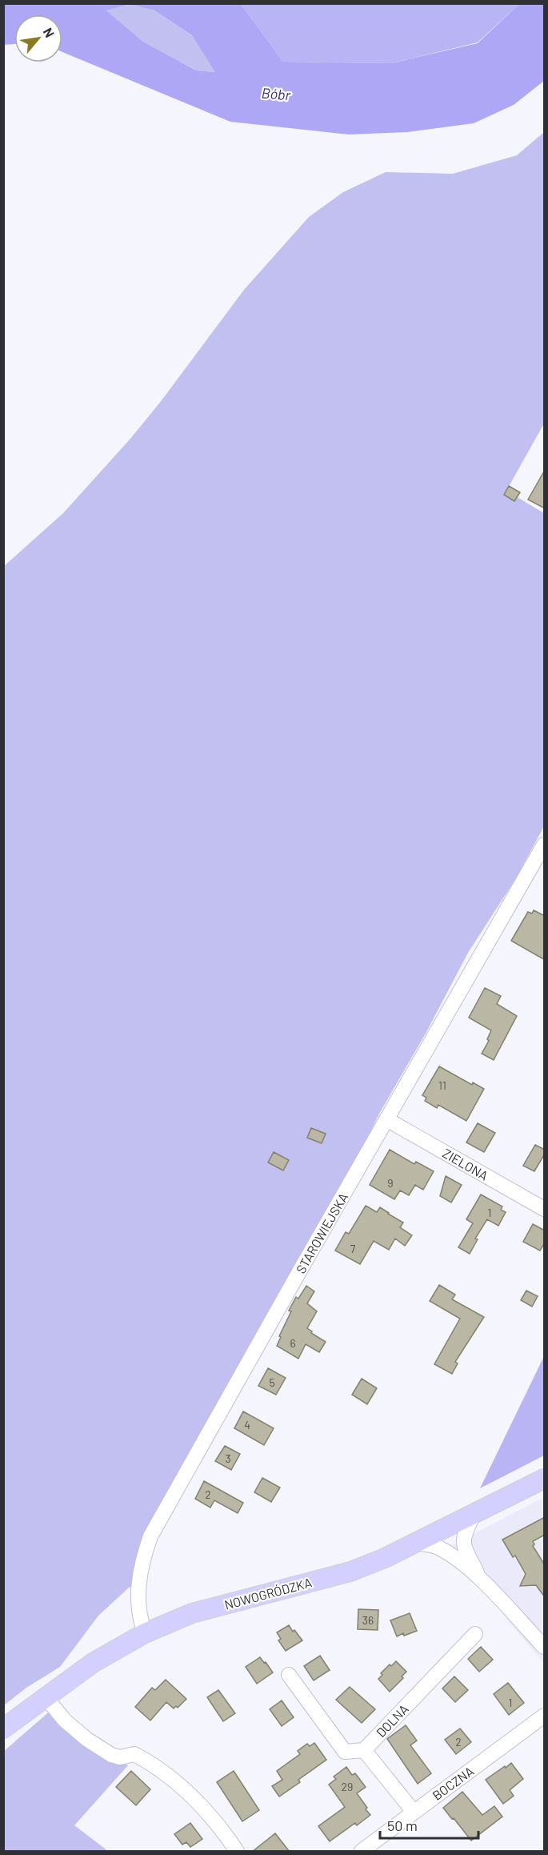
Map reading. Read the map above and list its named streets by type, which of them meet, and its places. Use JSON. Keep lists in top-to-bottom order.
{
  "streets": {
    "main road": ["NOWOGRÓDZKA"],
    "street": [
      "ZIELONA",
      "STAROWIEJSKA",
      "DOLNA",
      "BOCZNA"
    ]
  },
  "crossings": [
    ["ZIELONA", "STAROWIEJSKA"],
    ["STAROWIEJSKA", "NOWOGRÓDZKA"]
  ],
  "water": ["Bóbr"],
  "house_numbers": [
    "11",
    "9",
    "1",
    "7",
    "6",
    "5",
    "4",
    "3",
    "2",
    "36",
    "1",
    "2",
    "29"
  ],
  "scale_bar": "50 m",
  "north": "top right"
}
